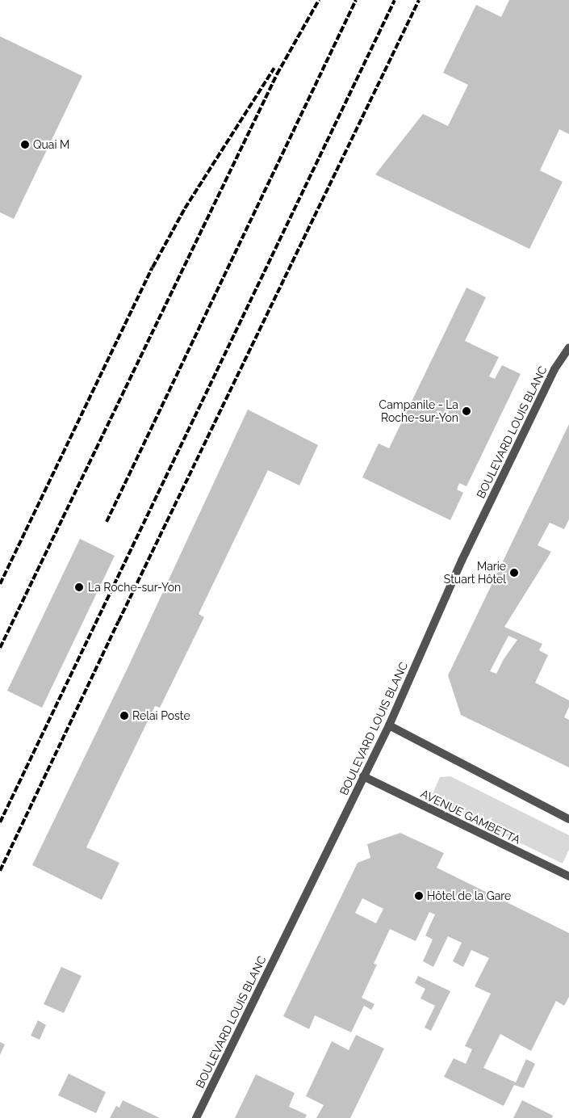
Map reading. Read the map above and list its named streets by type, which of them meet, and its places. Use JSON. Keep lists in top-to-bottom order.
{
  "streets": {
    "street": ["BOULEVARD LOUIS BLANC", "AVENUE GAMBETTA"]
  },
  "crossings": [
    ["BOULEVARD LOUIS BLANC", "AVENUE GAMBETTA"]
  ],
  "places": [
    "Quai M",
    "Campanile - La Roche-sur-Yon",
    "Marie Stuart Hôtel",
    "La Roche-sur-Yon",
    "Relai Poste",
    "Hôtel de la Gare"
  ]
}
